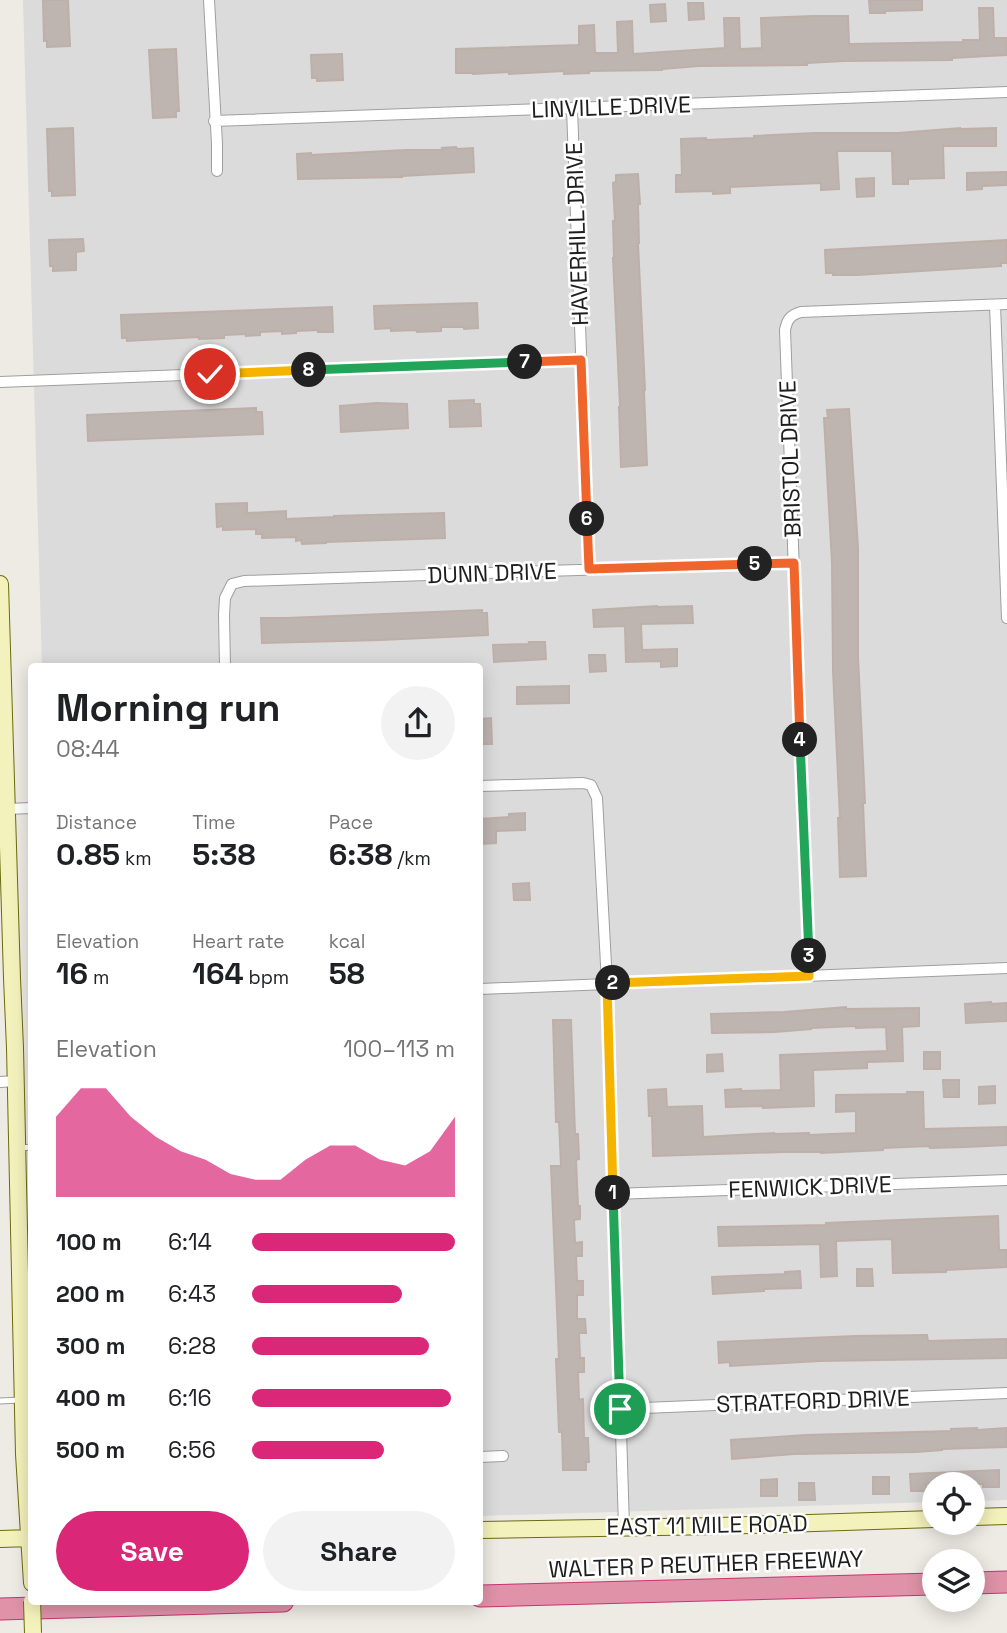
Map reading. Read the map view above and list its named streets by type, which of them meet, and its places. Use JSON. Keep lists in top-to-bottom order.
{
  "streets": {
    "highway": ["WALTER P REUTHER FREEWAY"],
    "main road": ["EAST 11 MILE ROAD"],
    "street": [
      "LINVILLE DRIVE",
      "HAVERHILL DRIVE",
      "BRISTOL DRIVE",
      "DUNN DRIVE",
      "FENWICK DRIVE",
      "STRATFORD DRIVE"
    ]
  },
  "crossings": [
    ["LINVILLE DRIVE", "HAVERHILL DRIVE"],
    ["HAVERHILL DRIVE", "DUNN DRIVE"],
    ["BRISTOL DRIVE", "DUNN DRIVE"]
  ],
  "page": {
    "pins": [
      "7",
      "8",
      "6",
      "5",
      "4",
      "3",
      "2",
      "1"
    ],
    "heading": ["Morning run", "08:44"],
    "stats": [
      ["Distance", "0.85 km"],
      ["Time", "5:38"],
      ["Pace", "6:38 /km"],
      ["Elevation", "16 m"],
      ["Heart rate", "164 bpm"],
      ["kcal", "58"]
    ],
    "chart": ["Elevation", "100–113 m"],
    "list": [
      {
        "name": "100 m",
        "note": "6:14"
      },
      {
        "name": "200 m",
        "note": "6:43"
      },
      {
        "name": "300 m",
        "note": "6:28"
      },
      {
        "name": "400 m",
        "note": "6:16"
      },
      {
        "name": "500 m",
        "note": "6:56"
      }
    ],
    "buttons": ["Save", "Share"]
  }
}
